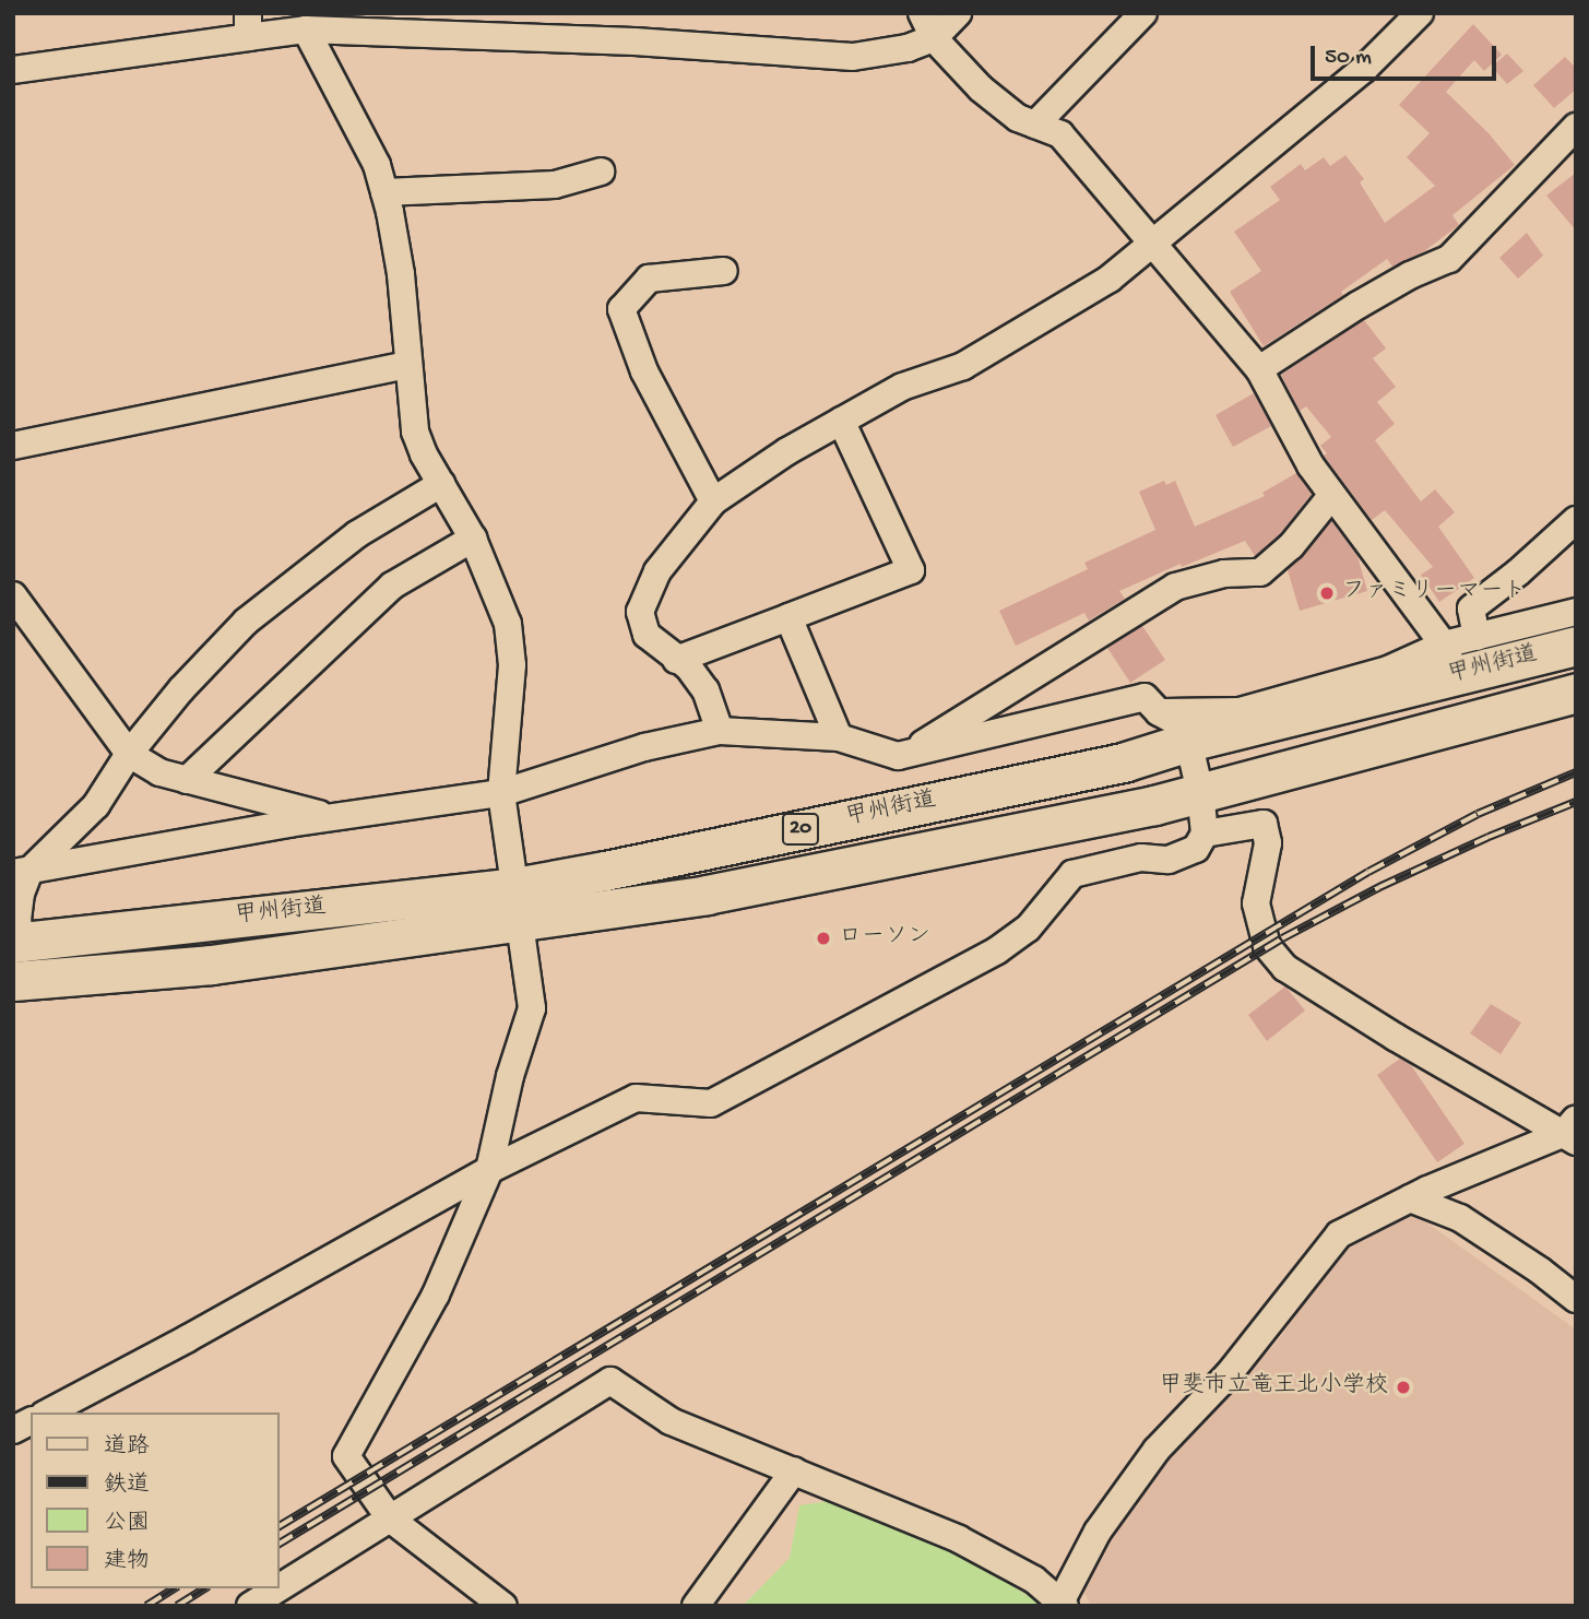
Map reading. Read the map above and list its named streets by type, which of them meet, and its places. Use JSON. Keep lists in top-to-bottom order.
{
  "streets": {
    "highway": ["甲州街道", "20"]
  },
  "places": ["ファミリーマート", "ローソン", "甲斐市立竜王北小学校"],
  "legend": [
    "道路",
    "鉄道",
    "公園",
    "建物"
  ],
  "scale_bar": "50 m"
}
